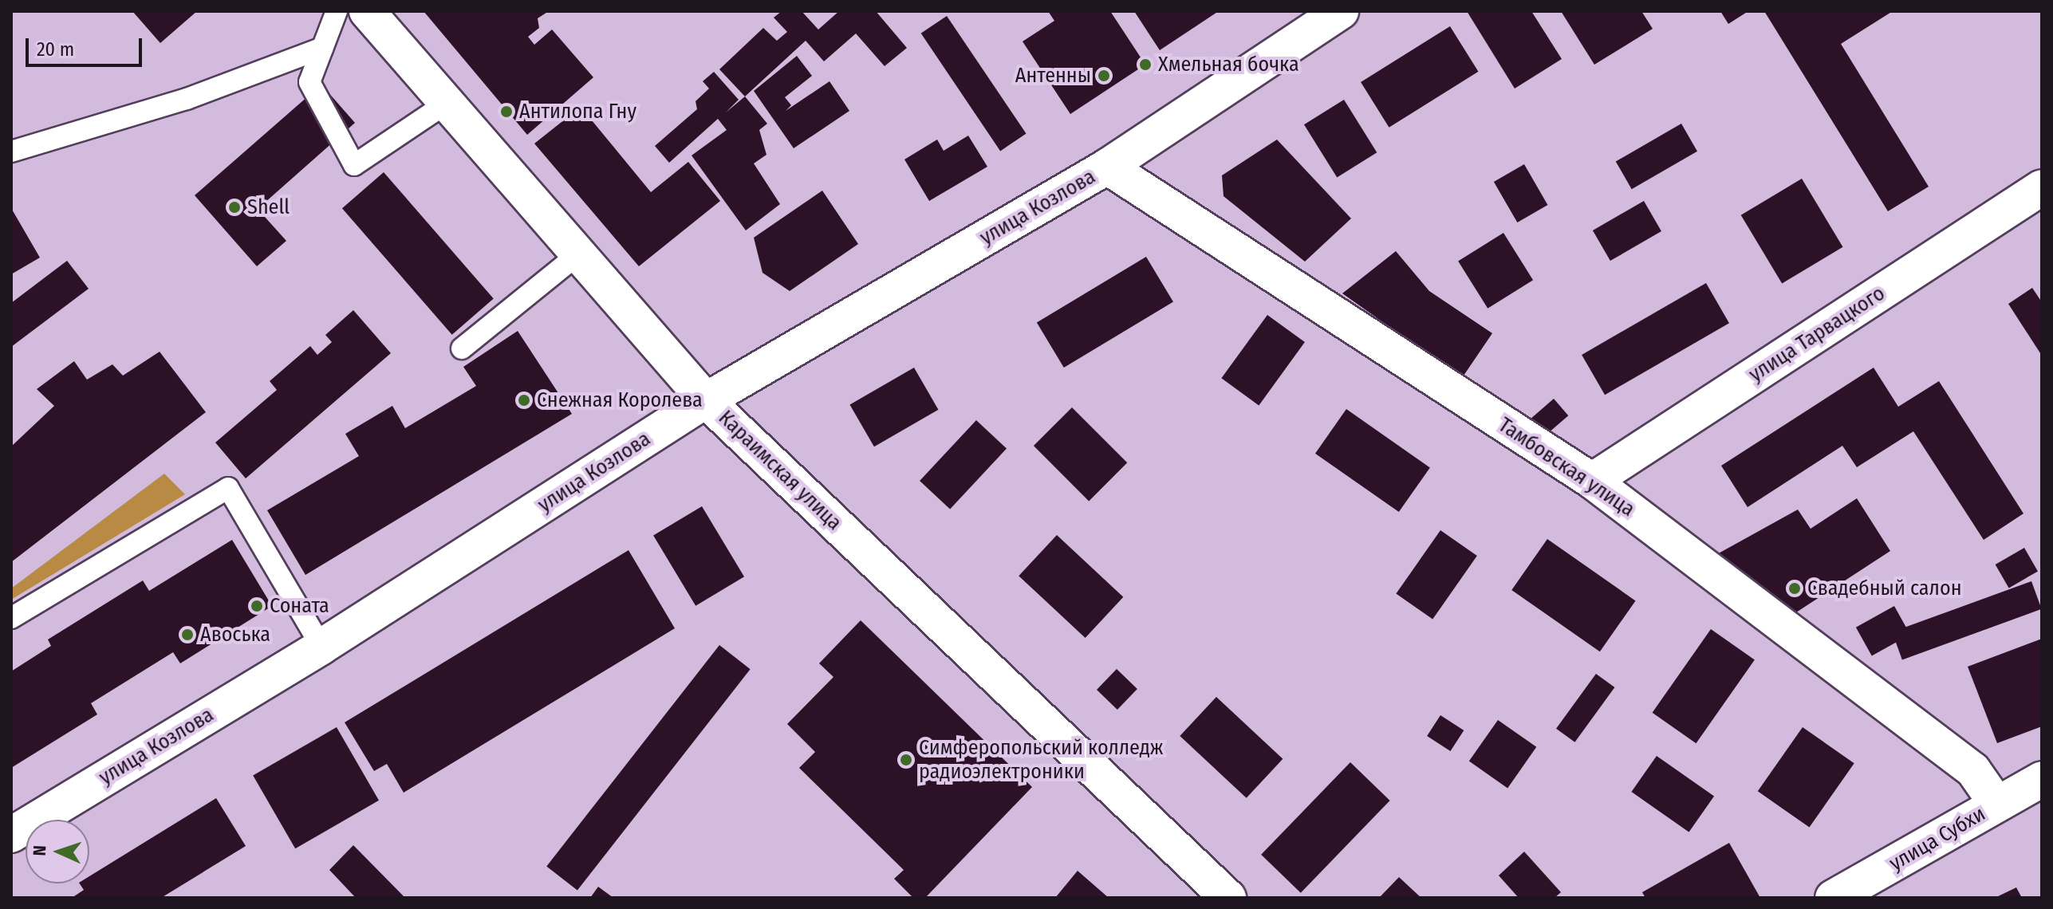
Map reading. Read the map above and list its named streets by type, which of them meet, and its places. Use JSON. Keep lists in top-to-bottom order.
{
  "streets": {
    "street": [
      "улица Козлова",
      "улица Тарвацкого",
      "Тамбовская улица",
      "Караимская улица",
      "улица Субхи"
    ]
  },
  "crossings": [
    ["улица Козлова", "Тамбовская улица"],
    ["улица Козлова", "Караимская улица"],
    ["улица Тарвацкого", "Тамбовская улица"],
    ["Тамбовская улица", "улица Субхи"]
  ],
  "places": [
    "Хмельная бочка",
    "Антенны",
    "Антилопа Гну",
    "Shell",
    "Снежная Королева",
    "Свадебный салон",
    "Соната",
    "Авоська",
    "Симферопольский колледж радиоэлектроники"
  ],
  "scale_bar": "20 m",
  "north": "left"
}
